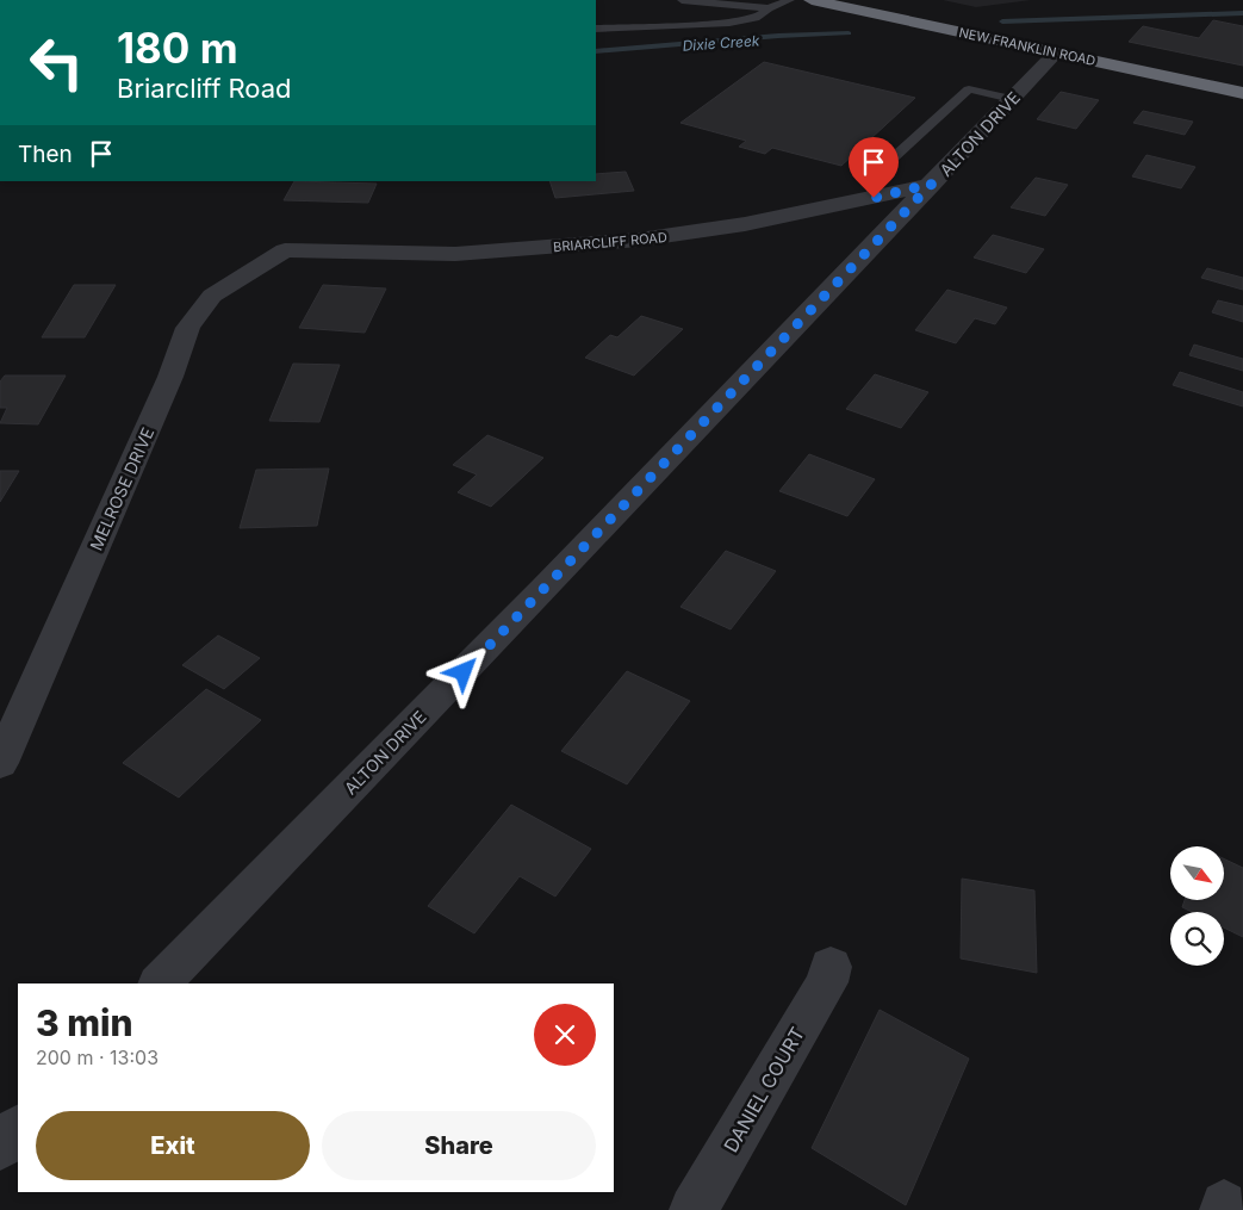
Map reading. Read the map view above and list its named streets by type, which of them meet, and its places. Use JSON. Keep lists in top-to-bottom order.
{
  "streets": {
    "highway": ["NEW FRANKLIN ROAD"],
    "street": [
      "ALTON DRIVE",
      "BRIARCLIFF ROAD",
      "MELROSE DRIVE",
      "DANIEL COURT"
    ]
  },
  "crossings": [
    ["NEW FRANKLIN ROAD", "ALTON DRIVE"],
    ["ALTON DRIVE", "BRIARCLIFF ROAD"],
    ["BRIARCLIFF ROAD", "MELROSE DRIVE"]
  ],
  "water": ["Dixie Creek"],
  "north": "bottom right",
  "page": {
    "turn": ["180 m", "Briarcliff Road"],
    "then": "Then",
    "heading": ["3 min", "200 m · 13:03"],
    "buttons": ["Exit", "Share"]
  }
}
